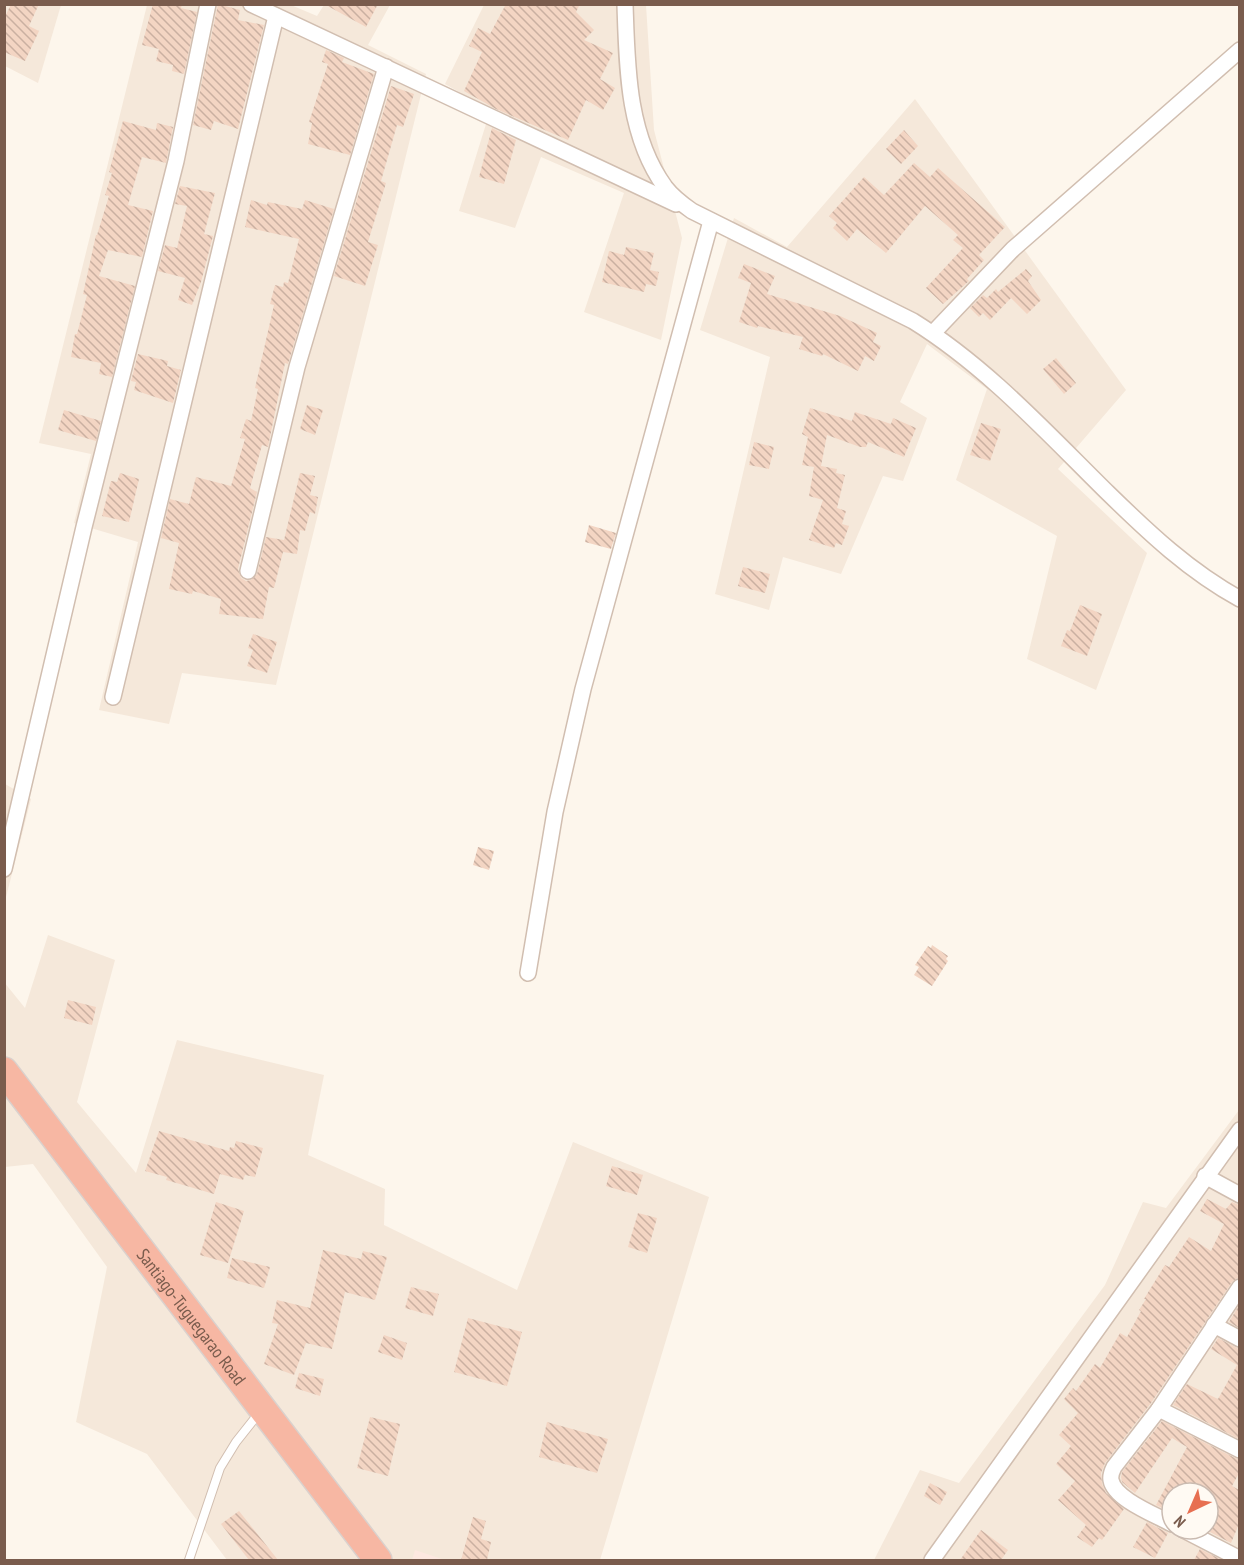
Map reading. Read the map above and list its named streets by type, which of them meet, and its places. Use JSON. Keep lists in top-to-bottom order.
{
  "streets": {
    "highway": ["Santiago-Tuguegarao Road"]
  },
  "north": "bottom left"
}
